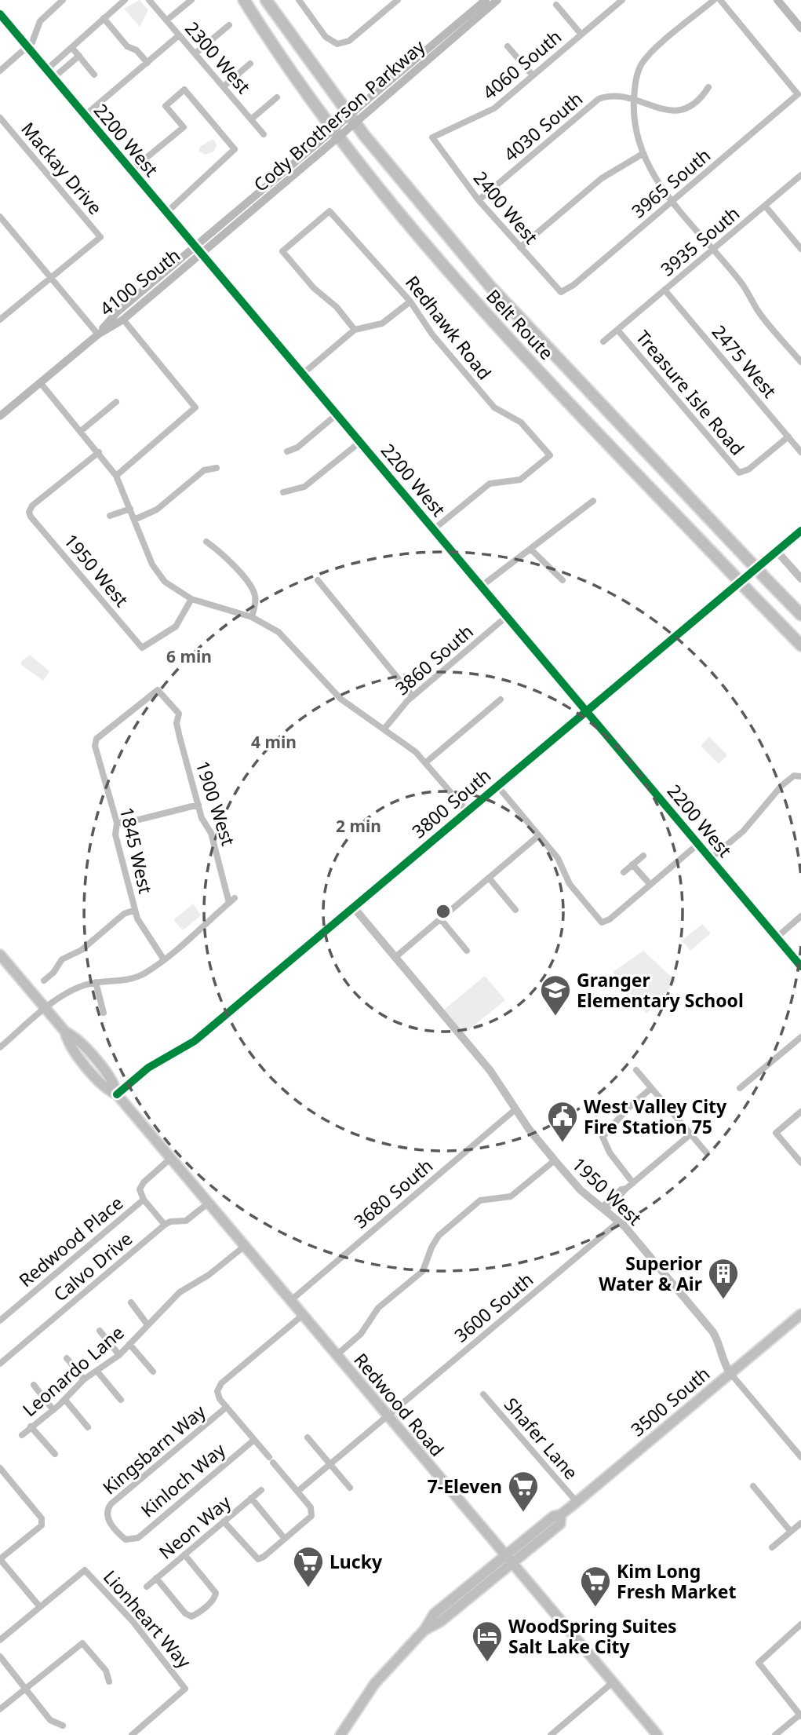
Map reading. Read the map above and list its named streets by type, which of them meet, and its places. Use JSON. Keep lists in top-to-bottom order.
{
  "streets": {
    "highway": ["Belt Route"],
    "main road": [
      "Cody Brotherson Parkway",
      "4100 South",
      "3500 South",
      "Redwood Road"
    ],
    "street": [
      "2300 West",
      "4060 South",
      "4030 South",
      "2200 West",
      "Mackay Drive",
      "3965 South",
      "2400 West",
      "3935 South",
      "Redhawk Road",
      "2475 West",
      "Treasure Isle Road",
      "1950 West",
      "3860 South",
      "1900 West",
      "3800 South",
      "1845 West",
      "3680 South",
      "Redwood Place",
      "Calvo Drive",
      "3600 South",
      "Leonardo Lane",
      "Shafer Lane",
      "Kingsbarn Way",
      "Kinloch Way",
      "Neon Way",
      "Lionheart Way"
    ]
  },
  "crossings": [
    ["4060 South", "2400 West"],
    ["Cody Brotherson Parkway", "2200 West"],
    ["Cody Brotherson Parkway", "4100 South"],
    ["4030 South", "2400 West"],
    ["2200 West", "4100 South"],
    ["2200 West", "Redhawk Road"],
    ["2200 West", "3860 South"],
    ["2200 West", "3800 South"],
    ["3965 South", "2400 West"],
    ["3935 South", "2475 West"],
    ["3935 South", "Treasure Isle Road"],
    ["2475 West", "Treasure Isle Road"],
    ["1950 West", "3800 South"],
    ["1950 West", "3680 South"],
    ["1950 West", "3600 South"],
    ["1950 West", "3500 South"],
    ["1900 West", "1845 West"],
    ["3800 South", "Redwood Road"],
    ["3680 South", "Redwood Road"],
    ["Redwood Place", "Redwood Road"],
    ["Calvo Drive", "Redwood Road"],
    ["3600 South", "Redwood Road"],
    ["Leonardo Lane", "Redwood Road"],
    ["3500 South", "Redwood Road"],
    ["3500 South", "Shafer Lane"],
    ["Kingsbarn Way", "Kinloch Way"]
  ],
  "places": {
    "school or university": ["Granger Elementary School"],
    "public building": ["West Valley City Fire Station 75"],
    "building": ["Superior Water & Air"],
    "supermarket": ["7-Eleven", "Lucky", "Kim Long Fresh Market"],
    "hotel": ["WoodSpring Suites Salt Lake City"]
  },
  "rings": ["6 min", "4 min", "2 min"]
}
